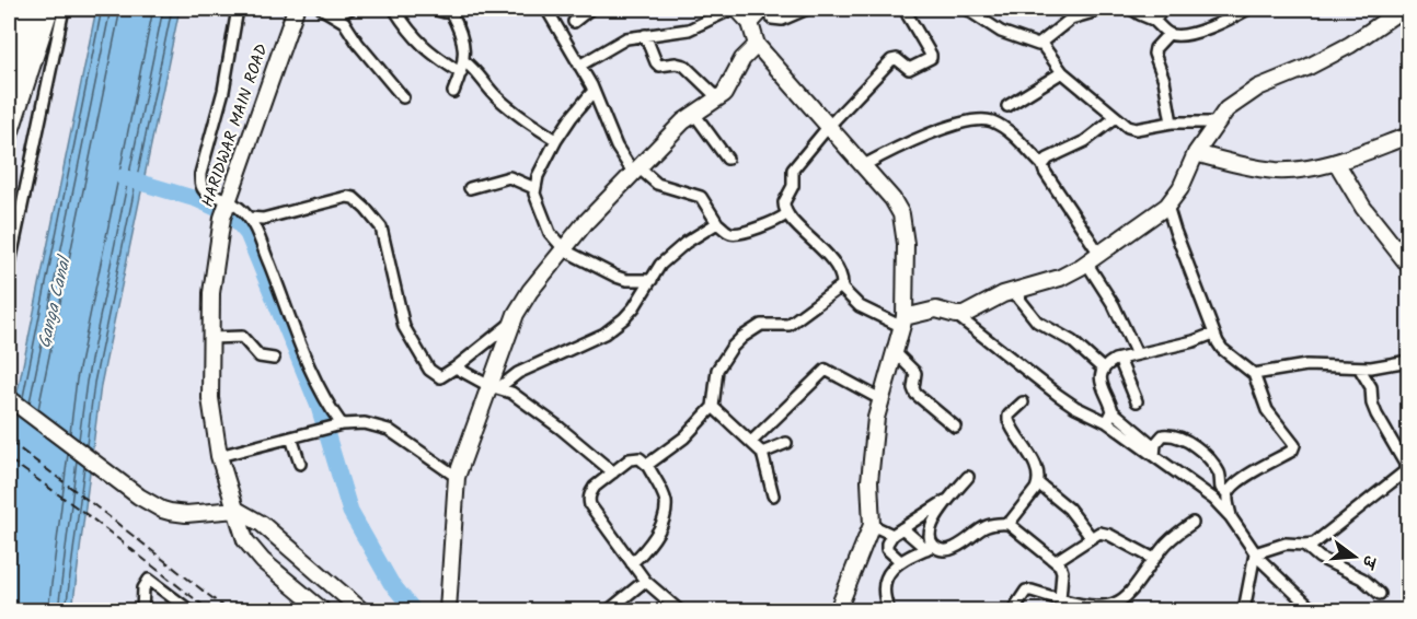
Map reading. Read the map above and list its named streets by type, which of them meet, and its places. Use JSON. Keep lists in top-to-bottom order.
{
  "streets": {
    "street": ["HARIDWAR MAIN ROAD"]
  },
  "water": ["Ganga Canal"],
  "north": "right"
}
